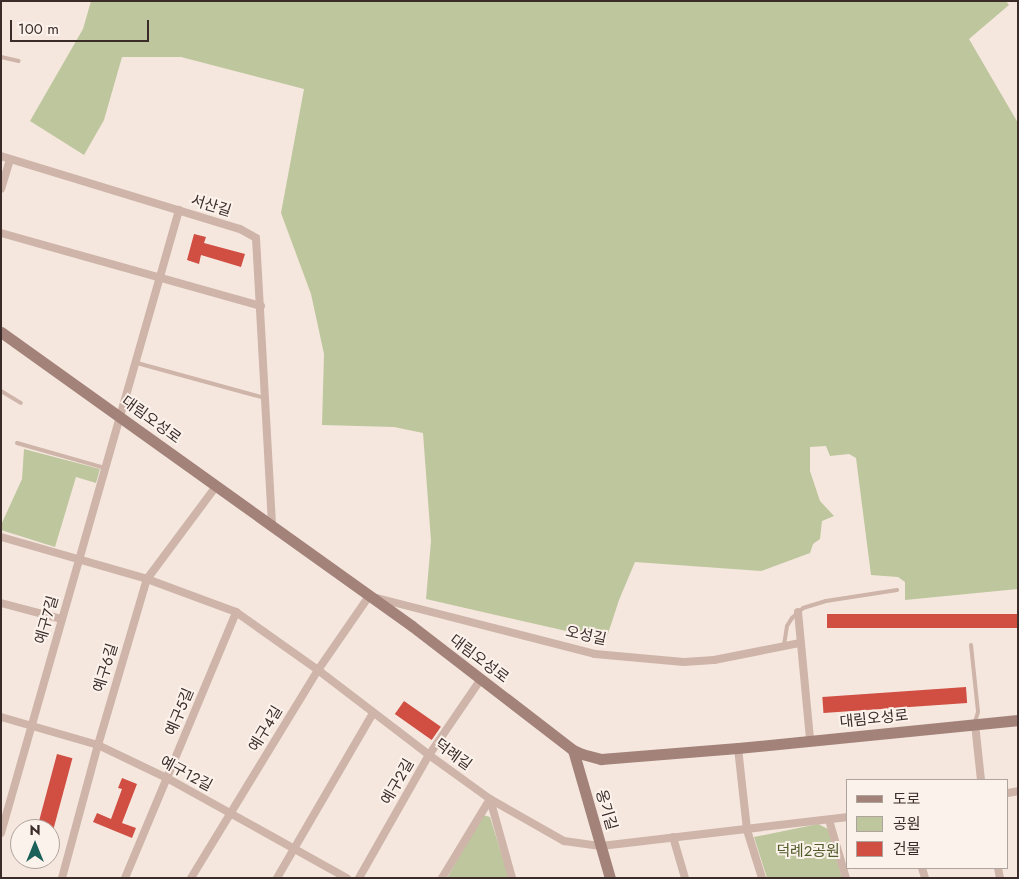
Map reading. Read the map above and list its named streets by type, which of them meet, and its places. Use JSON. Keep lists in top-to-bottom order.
{
  "streets": {
    "street": [
      "서산길",
      "대림오성로",
      "예구7길",
      "오성길",
      "예구6길",
      "예구5길",
      "예구4길",
      "덕례길",
      "예구12길",
      "예구2길",
      "옹기길"
    ]
  },
  "crossings": [
    ["서산길", "대림오성로"],
    ["서산길", "예구7길"],
    ["대림오성로", "예구7길"],
    ["대림오성로", "오성길"],
    ["대림오성로", "예구6길"],
    ["대림오성로", "예구4길"],
    ["대림오성로", "예구2길"],
    ["대림오성로", "옹기길"],
    ["예구7길", "덕례길"],
    ["예구7길", "예구12길"],
    ["오성길", "예구4길"],
    ["예구6길", "덕례길"],
    ["예구6길", "예구12길"],
    ["예구5길", "덕례길"],
    ["예구5길", "예구12길"],
    ["예구4길", "덕례길"],
    ["예구4길", "예구12길"],
    ["덕례길", "예구2길"],
    ["덕례길", "옹기길"]
  ],
  "parks": ["덕례2공원"],
  "legend": ["도로", "공원", "건물"],
  "scale_bar": "100 m",
  "north": "top"
}
